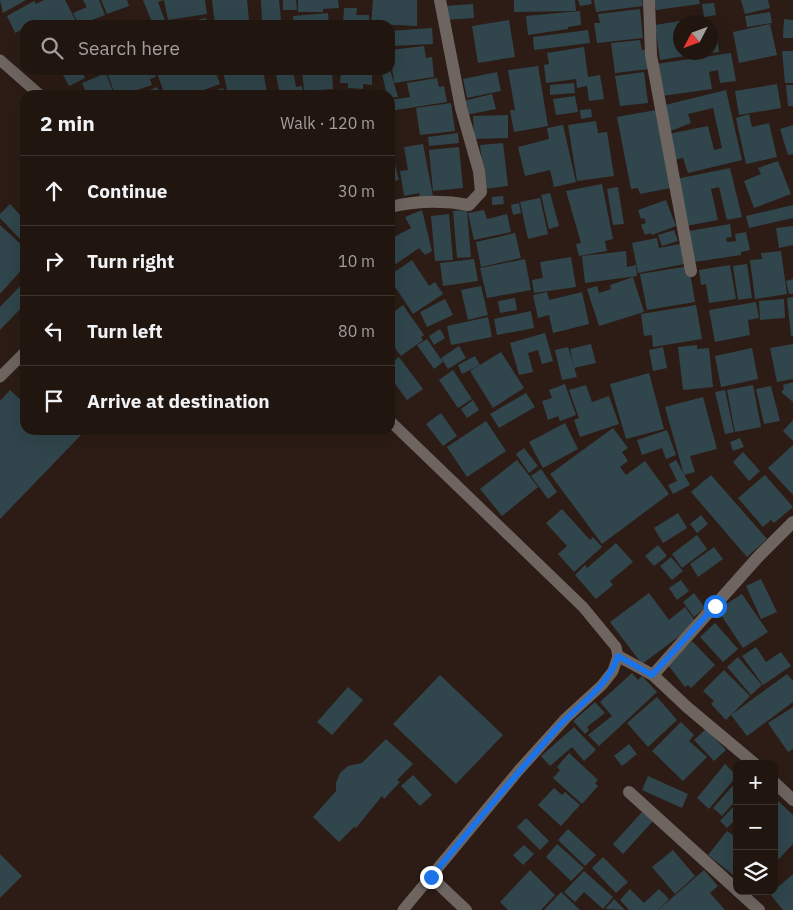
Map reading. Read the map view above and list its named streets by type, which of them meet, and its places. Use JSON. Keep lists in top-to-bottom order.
{
  "north": "bottom left",
  "page": {
    "search": "Search here",
    "heading": ["2 min", "Walk · 120 m"],
    "list": [
      ["Continue", "30 m"],
      ["Turn right", "10 m"],
      ["Turn left", "80 m"],
      "Arrive at destination"
    ],
    "map_buttons": ["+", "−"]
  }
}
